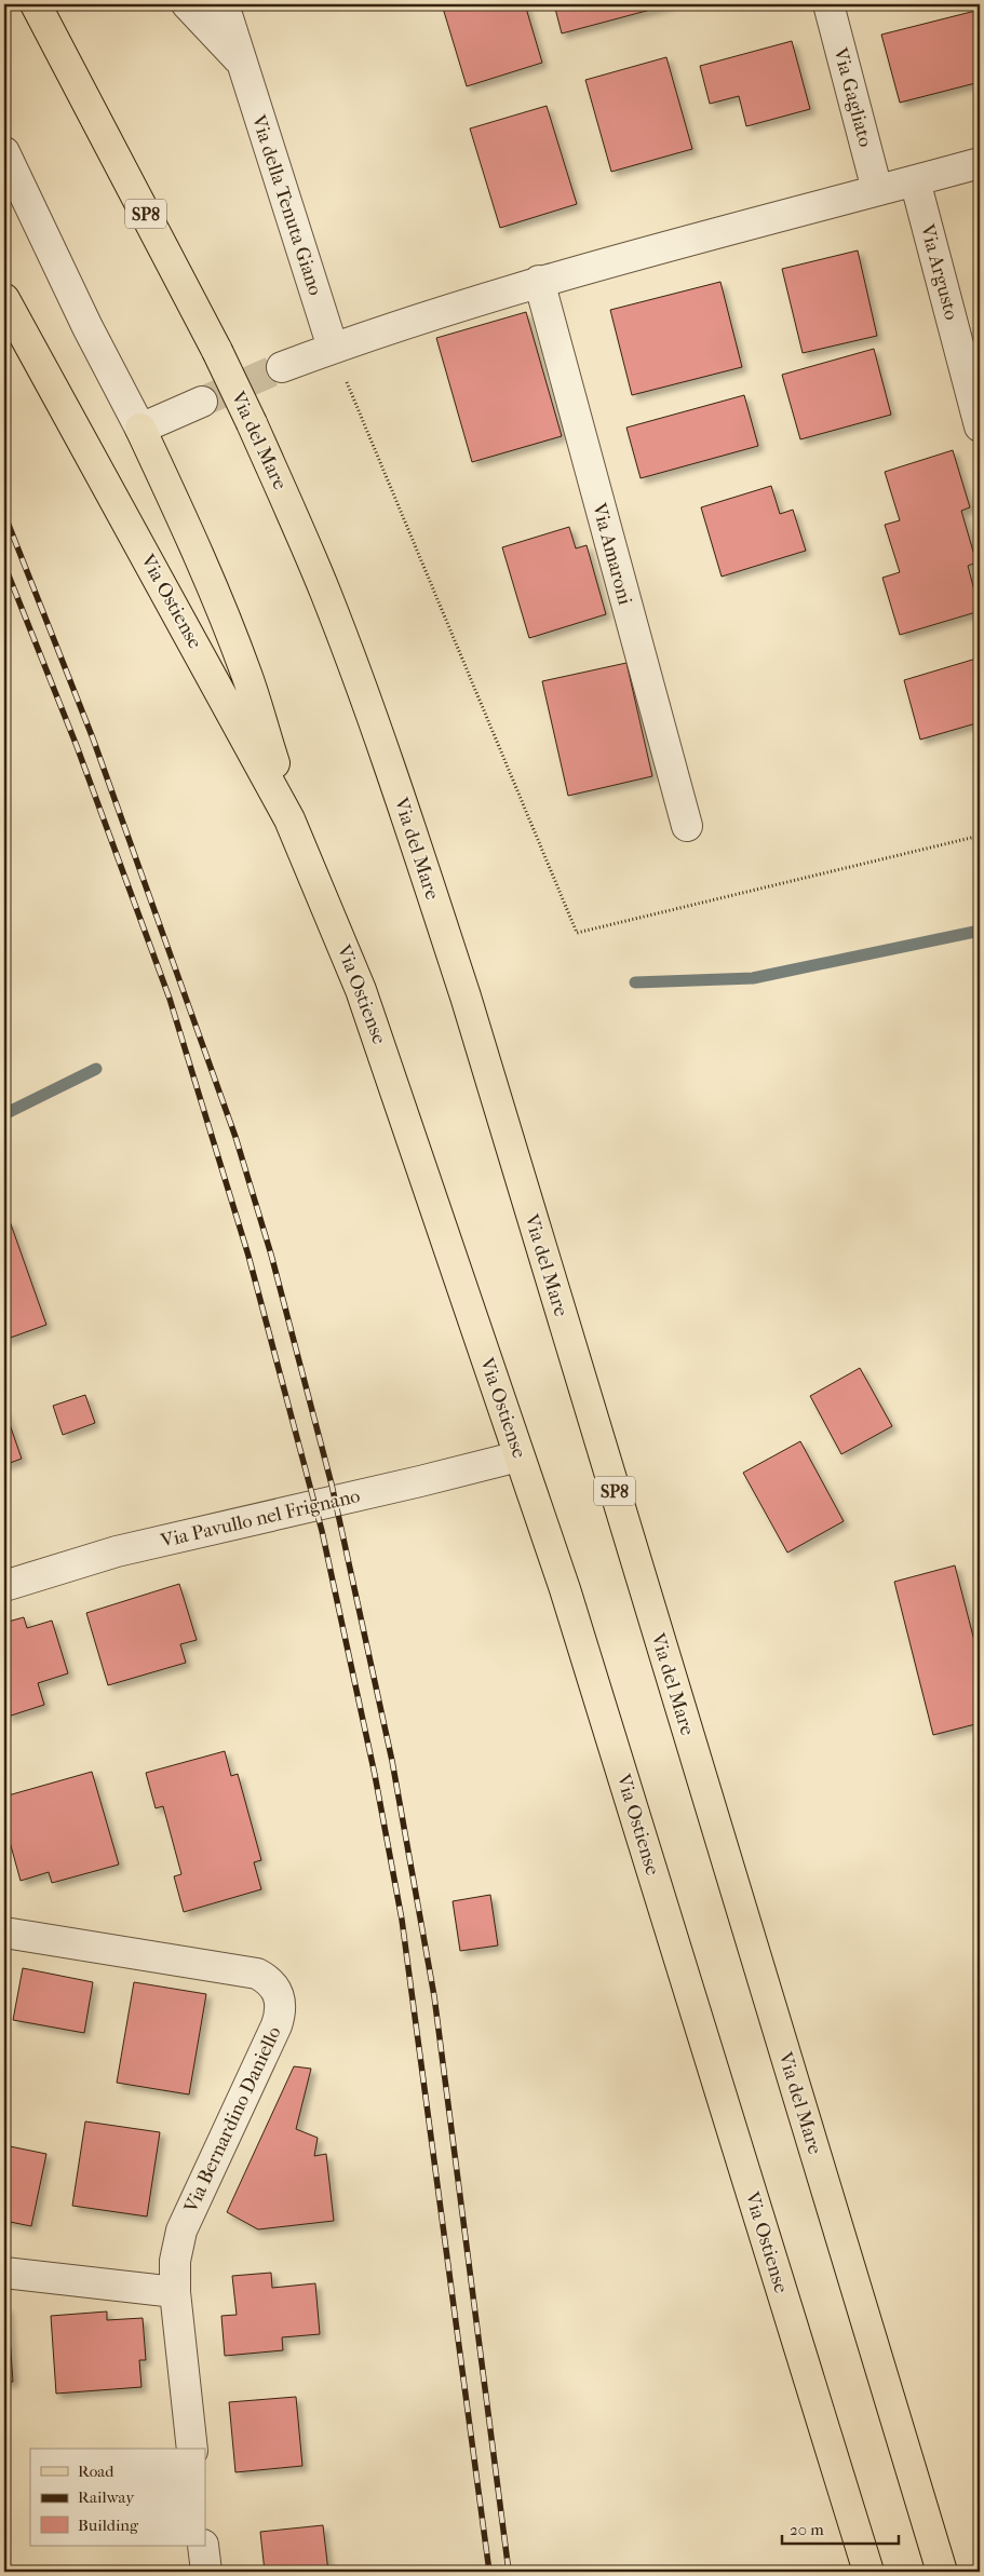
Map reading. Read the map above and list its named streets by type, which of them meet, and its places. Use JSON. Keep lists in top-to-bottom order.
{
  "streets": {
    "main road": ["SP8", "Via del Mare", "Via Ostiense"],
    "street": [
      "Via Gagliato",
      "Via della Tenuta Giano",
      "Via Argusto",
      "Via Amaroni",
      "Via Pavullo nel Frignano",
      "Via Bernardino Daniello"
    ]
  },
  "crossings": [
    ["Via Ostiense", "Via Pavullo nel Frignano"]
  ],
  "legend": ["Road", "Railway", "Building"],
  "scale_bar": "20 m"
}
